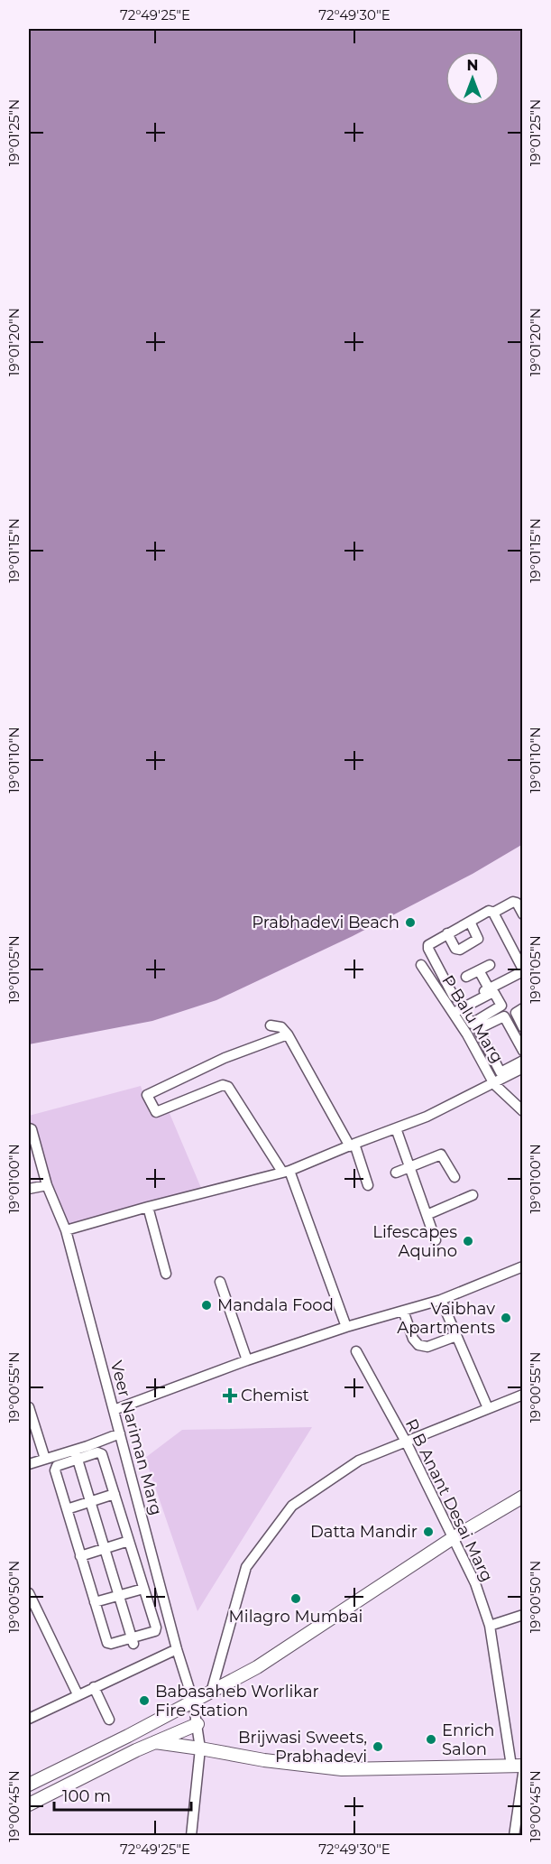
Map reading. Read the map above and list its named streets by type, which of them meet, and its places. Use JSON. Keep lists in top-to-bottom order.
{
  "streets": {
    "street": ["P Balu Marg", "Veer Nariman Marg", "R B Anant Desai Marg"]
  },
  "places": {
    "other": [
      "Prabhadevi Beach",
      "Lifescapes Aquino",
      "Mandala Food",
      "Vaibhav Apartments",
      "Datta Mandir",
      "Milagro Mumbai",
      "Babasaheb Worlikar Fire Station",
      "Enrich Salon",
      "Brijwasi Sweets, Prabhadevi"
    ],
    "health": ["Chemist"]
  },
  "scale_bar": "100 m",
  "north": "top",
  "coordinates": [
    "72°49'25\"E",
    "72°49'30\"E",
    "19°01'25\"N",
    "19°01'20\"N",
    "19°01'15\"N",
    "19°01'10\"N",
    "19°01'05\"N",
    "19°01'00\"N",
    "19°00'55\"N",
    "19°00'50\"N",
    "19°00'45\"N"
  ]
}
